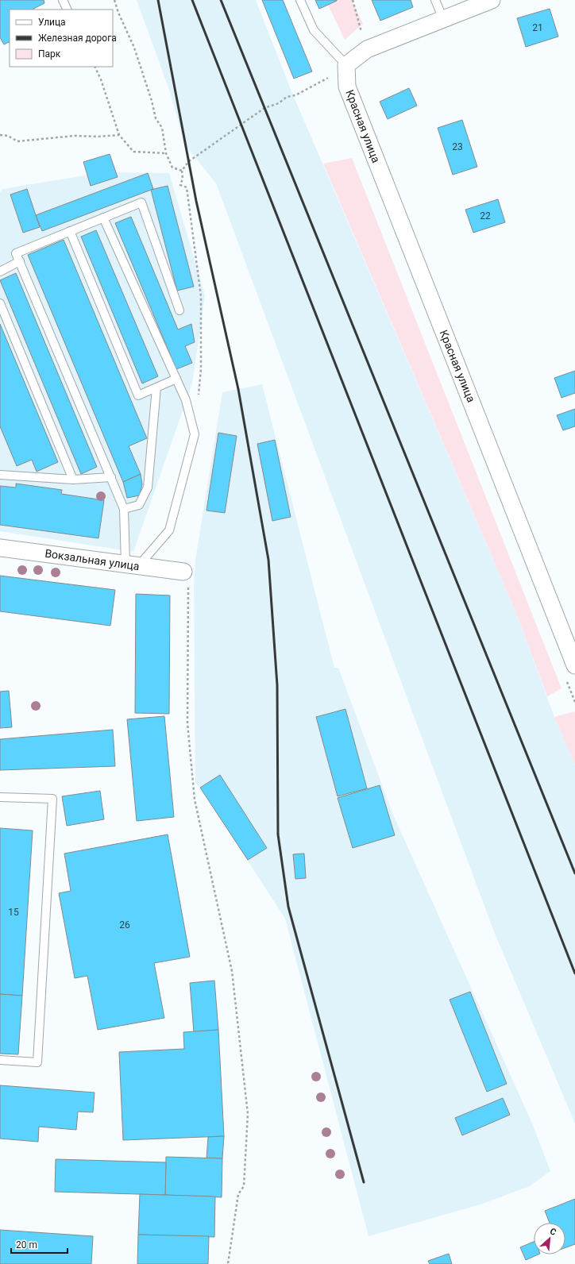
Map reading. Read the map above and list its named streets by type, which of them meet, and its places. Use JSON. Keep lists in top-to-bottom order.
{
  "streets": {
    "street": ["Красная улица", "Вокзальная улица"]
  },
  "house_numbers": [
    "21",
    "23",
    "22",
    "15",
    "26"
  ],
  "legend": ["Улица", "Железная дорога", "Парк"],
  "scale_bar": "20 m",
  "north": "top right"
}
